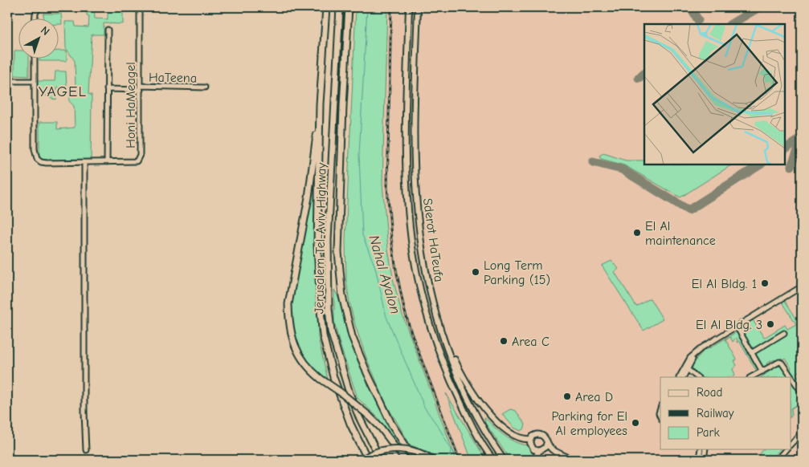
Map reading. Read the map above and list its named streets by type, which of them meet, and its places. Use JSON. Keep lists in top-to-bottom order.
{
  "streets": {
    "highway": ["Jerusalem Tel-Aviv Highway"],
    "main road": ["Sderot HaTeufa"],
    "street": ["HaTeena", "Honi HaMeagel"]
  },
  "crossings": [
    ["HaTeena", "Honi HaMeagel"]
  ],
  "districts": ["YAGEL"],
  "water": ["Nahal Ayalon"],
  "places": [
    "El Al maintenance",
    "Long Term Parking (15)",
    "El Al Bldg. 1",
    "El Al Bldg. 3",
    "Area C",
    "Area D",
    "Parking for El Al employees"
  ],
  "legend": ["Road", "Railway", "Park"],
  "north": "top right"
}
